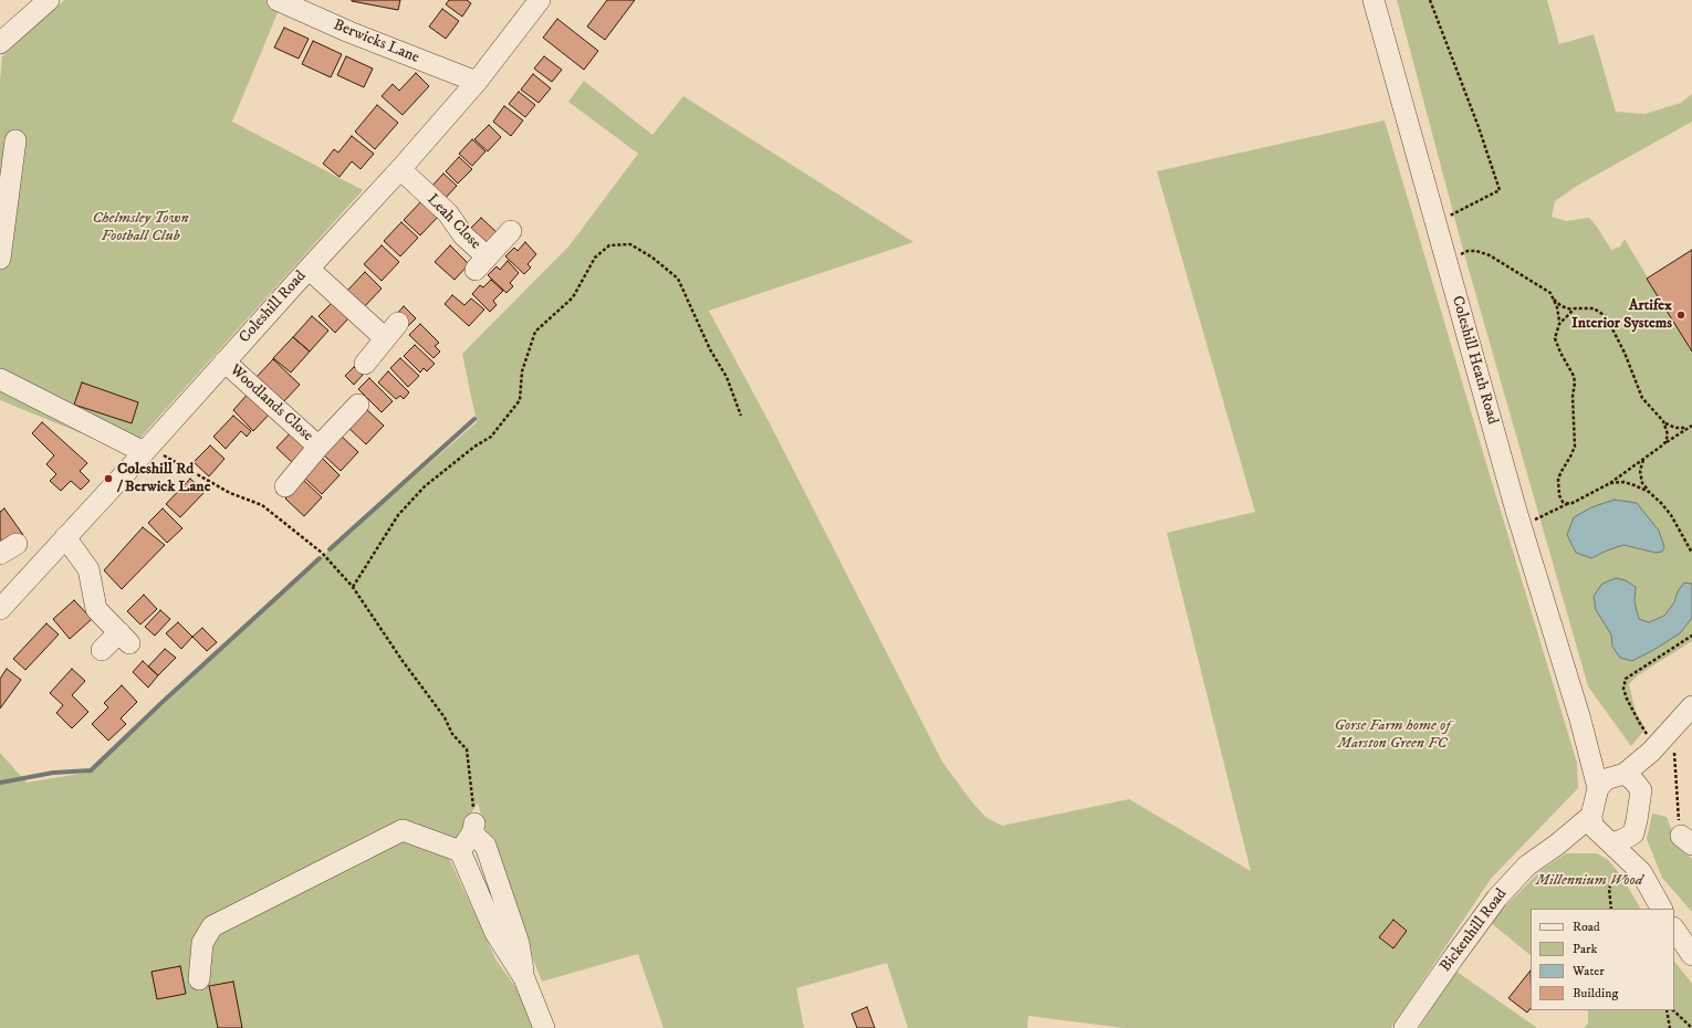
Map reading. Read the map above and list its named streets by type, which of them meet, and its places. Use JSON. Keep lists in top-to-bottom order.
{
  "streets": {
    "street": [
      "Berwicks Lane",
      "Leah Close",
      "Coleshill Road",
      "Coleshill Heath Road",
      "Woodlands Close",
      "Bickenhill Road"
    ]
  },
  "crossings": [
    ["Berwicks Lane", "Coleshill Road"],
    ["Leah Close", "Coleshill Road"],
    ["Coleshill Road", "Woodlands Close"],
    ["Coleshill Heath Road", "Bickenhill Road"]
  ],
  "parks": ["Chelmsley Town Football Club", "Gorse Farm home of Marston Green FC", "Millennium Wood"],
  "places": ["Artifex Interior Systems", "Coleshill Rd / Berwick Lane"],
  "legend": [
    "Road",
    "Park",
    "Water",
    "Building"
  ]
}
